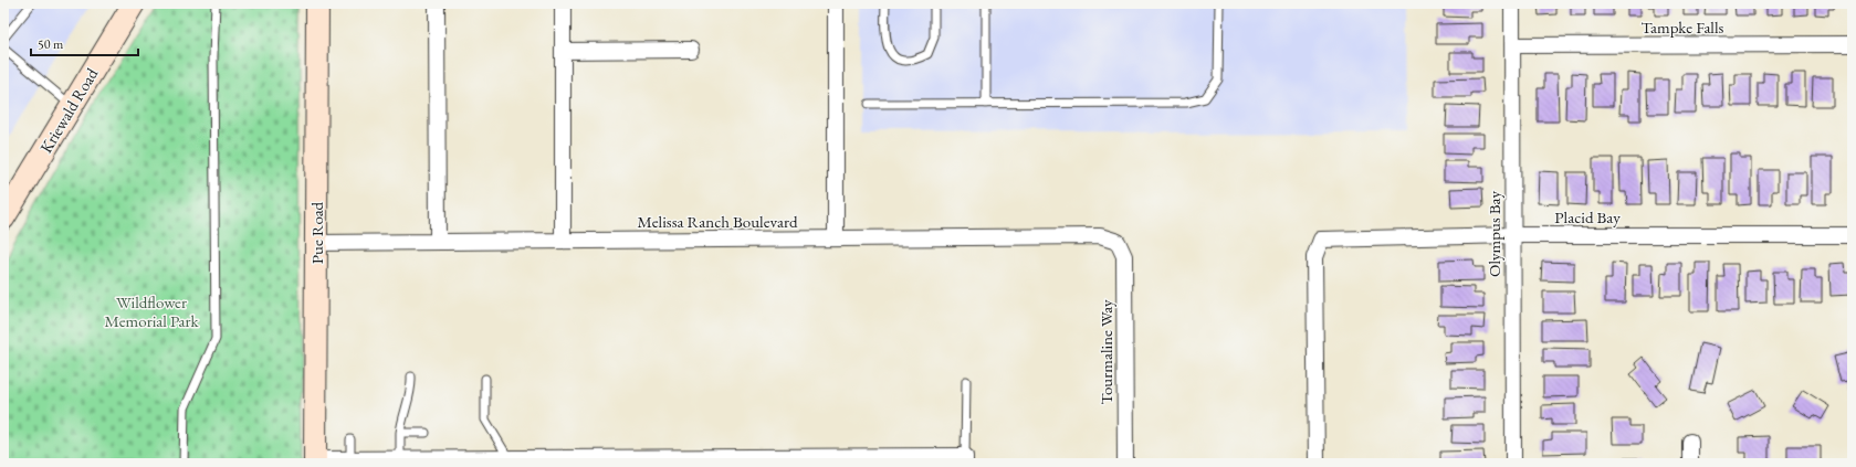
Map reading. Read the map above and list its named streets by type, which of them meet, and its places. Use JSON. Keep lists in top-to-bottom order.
{
  "streets": {
    "street": [
      "Tampke Falls",
      "Kriewald Road",
      "Placid Bay",
      "Melissa Ranch Boulevard",
      "Pue Road",
      "Olympus Bay",
      "Tourmaline Way"
    ]
  },
  "crossings": [
    ["Tampke Falls", "Olympus Bay"],
    ["Placid Bay", "Olympus Bay"],
    ["Melissa Ranch Boulevard", "Pue Road"],
    ["Melissa Ranch Boulevard", "Tourmaline Way"]
  ],
  "parks": ["Wildflower Memorial Park"],
  "scale_bar": "50 m"
}
